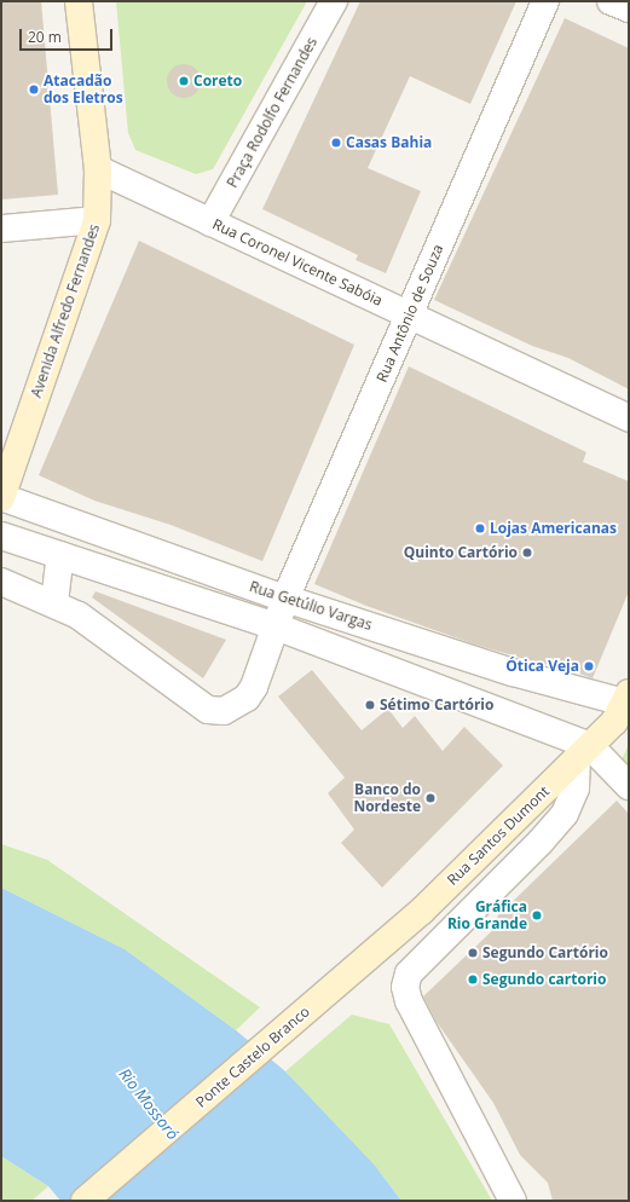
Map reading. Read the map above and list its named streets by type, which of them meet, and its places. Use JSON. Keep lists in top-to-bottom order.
{
  "streets": {
    "main road": ["Avenida Alfredo Fernandes", "Rua Santos Dumont", "Ponte Castelo Branco"],
    "street": [
      "Praça Rodolfo Fernandes",
      "Rua Coronel Vicente Sabóia",
      "Rua Antônio de Souza",
      "Rua Getúlio Vargas"
    ]
  },
  "crossings": [
    ["Praça Rodolfo Fernandes", "Rua Coronel Vicente Sabóia"],
    ["Rua Coronel Vicente Sabóia", "Avenida Alfredo Fernandes"],
    ["Rua Coronel Vicente Sabóia", "Rua Antônio de Souza"],
    ["Avenida Alfredo Fernandes", "Rua Getúlio Vargas"],
    ["Rua Antônio de Souza", "Rua Getúlio Vargas"],
    ["Rua Getúlio Vargas", "Rua Santos Dumont"],
    ["Rua Santos Dumont", "Ponte Castelo Branco"]
  ],
  "water": ["Rio Mossoró"],
  "places": [
    "Coreto",
    "Atacadão dos Eletros",
    "Casas Bahia",
    "Lojas Americanas",
    "Quinto Cartório",
    "Ótica Veja",
    "Sétimo Cartório",
    "Banco do Nordeste",
    "Gráfica Rio Grande",
    "Segundo Cartório",
    "Segundo cartorio"
  ],
  "scale_bar": "20 m"
}
